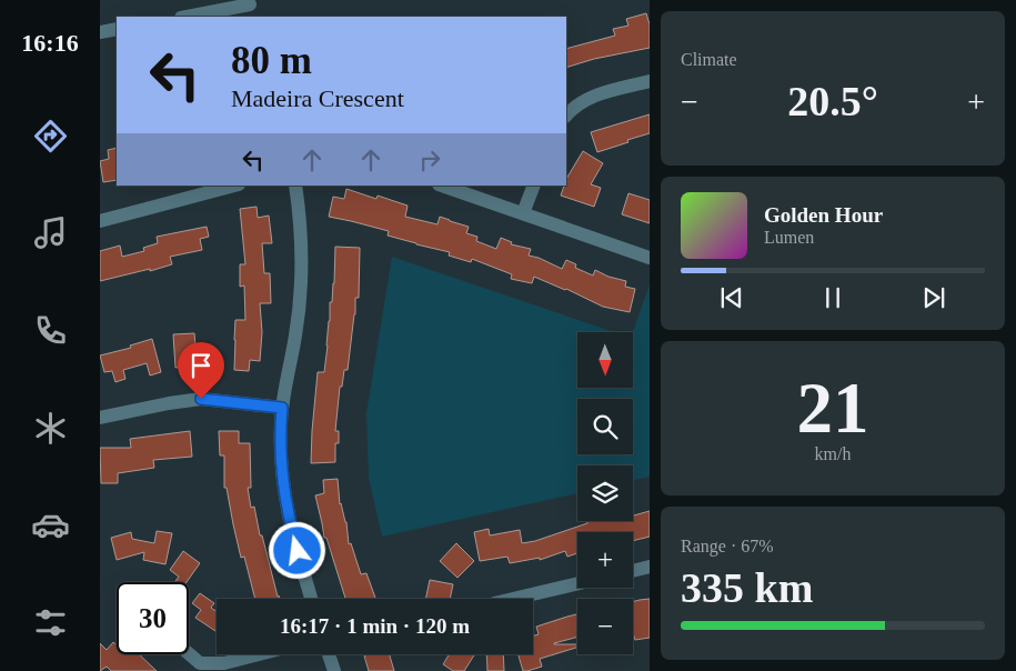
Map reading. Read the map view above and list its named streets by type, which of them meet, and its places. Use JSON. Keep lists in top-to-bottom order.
{
  "north": "bottom",
  "page": {
    "tabs": "16:16",
    "tile": [
      "Climate",
      ["21", "km/h"],
      ["Range · 67%", "335 km"]
    ],
    "turn": ["80 m", "Madeira Crescent"],
    "heat": ["−", "20.5°", "+"],
    "song": ["Golden Hour", "Lumen"],
    "map_buttons": ["+", "−"],
    "limit": "30",
    "trip": "16:17 · 1 min · 120 m"
  }
}
